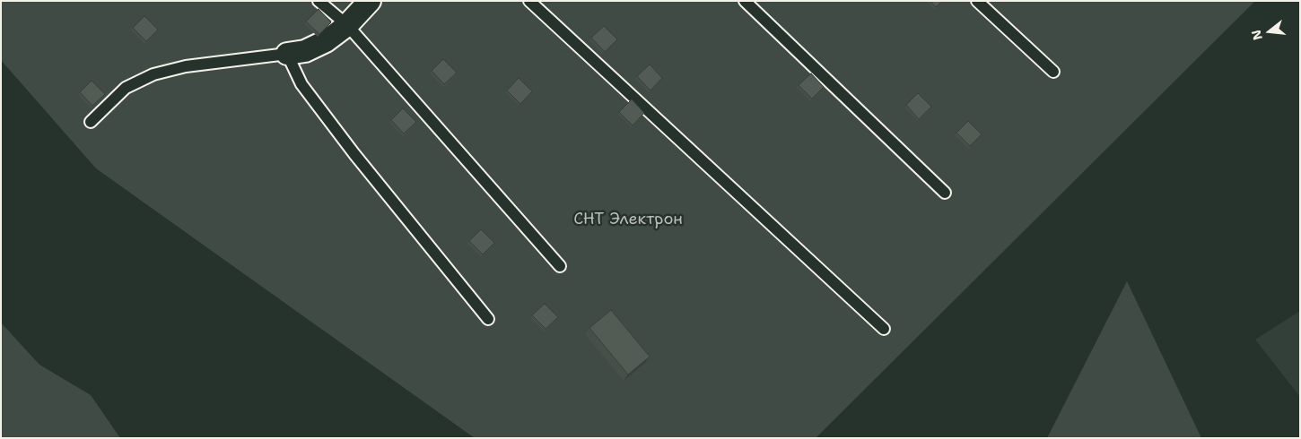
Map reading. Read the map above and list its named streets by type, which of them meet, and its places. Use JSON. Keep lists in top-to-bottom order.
{
  "parks": ["СНТ Электрон"],
  "north": "left"
}
